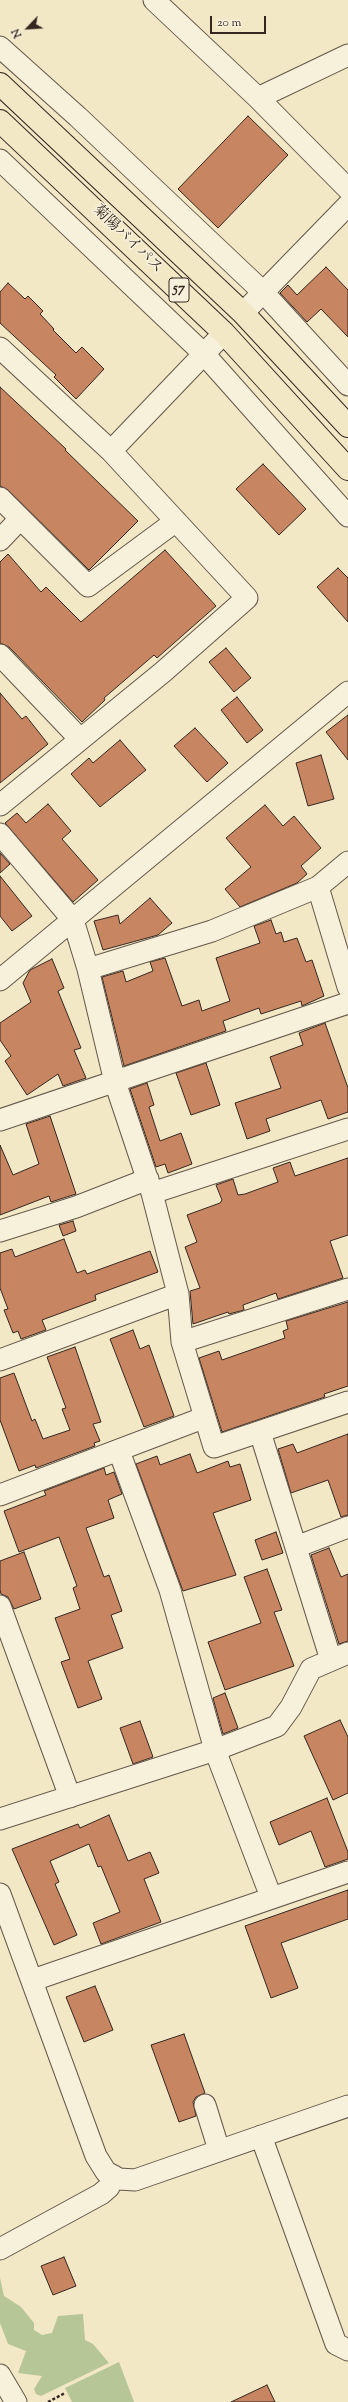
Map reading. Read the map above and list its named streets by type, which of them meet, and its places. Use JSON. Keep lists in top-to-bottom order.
{
  "streets": {
    "highway": ["菊陽バイパス", "57"]
  },
  "scale_bar": "20 m",
  "north": "bottom left"
}
